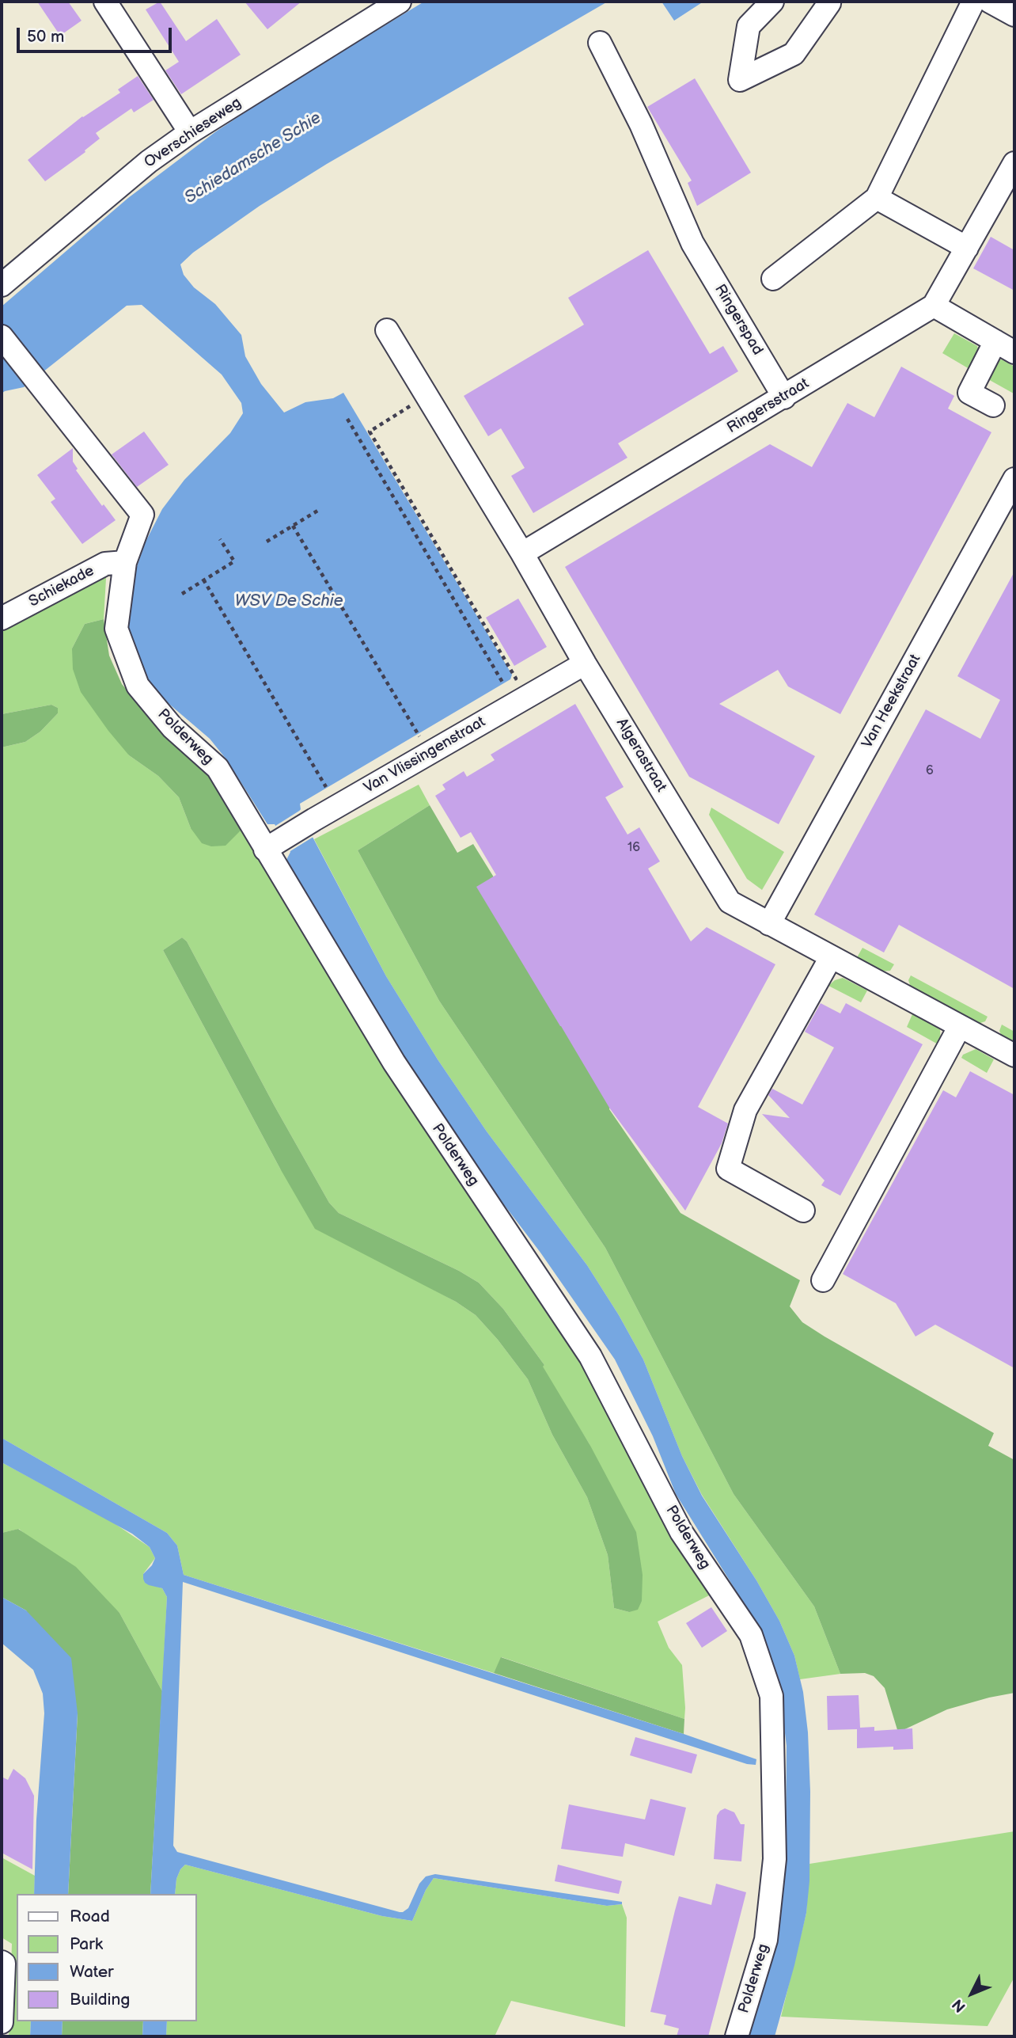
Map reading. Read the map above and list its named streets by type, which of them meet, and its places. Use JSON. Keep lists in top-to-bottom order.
{
  "streets": {
    "street": [
      "Overschieseweg",
      "Ringerspad",
      "Ringersstraat",
      "Schiekade",
      "Van Heekstraat",
      "Polderweg",
      "Van Vlissingenstraat",
      "Algerastraat"
    ]
  },
  "crossings": [
    ["Ringerspad", "Ringersstraat"],
    ["Ringersstraat", "Algerastraat"],
    ["Schiekade", "Polderweg"],
    ["Van Heekstraat", "Algerastraat"],
    ["Polderweg", "Van Vlissingenstraat"],
    ["Van Vlissingenstraat", "Algerastraat"]
  ],
  "water": ["Schiedamsche Schie", "WSV De Schie"],
  "house_numbers": ["6", "16"],
  "legend": [
    "Road",
    "Park",
    "Water",
    "Building"
  ],
  "scale_bar": "50 m",
  "north": "bottom left"
}
